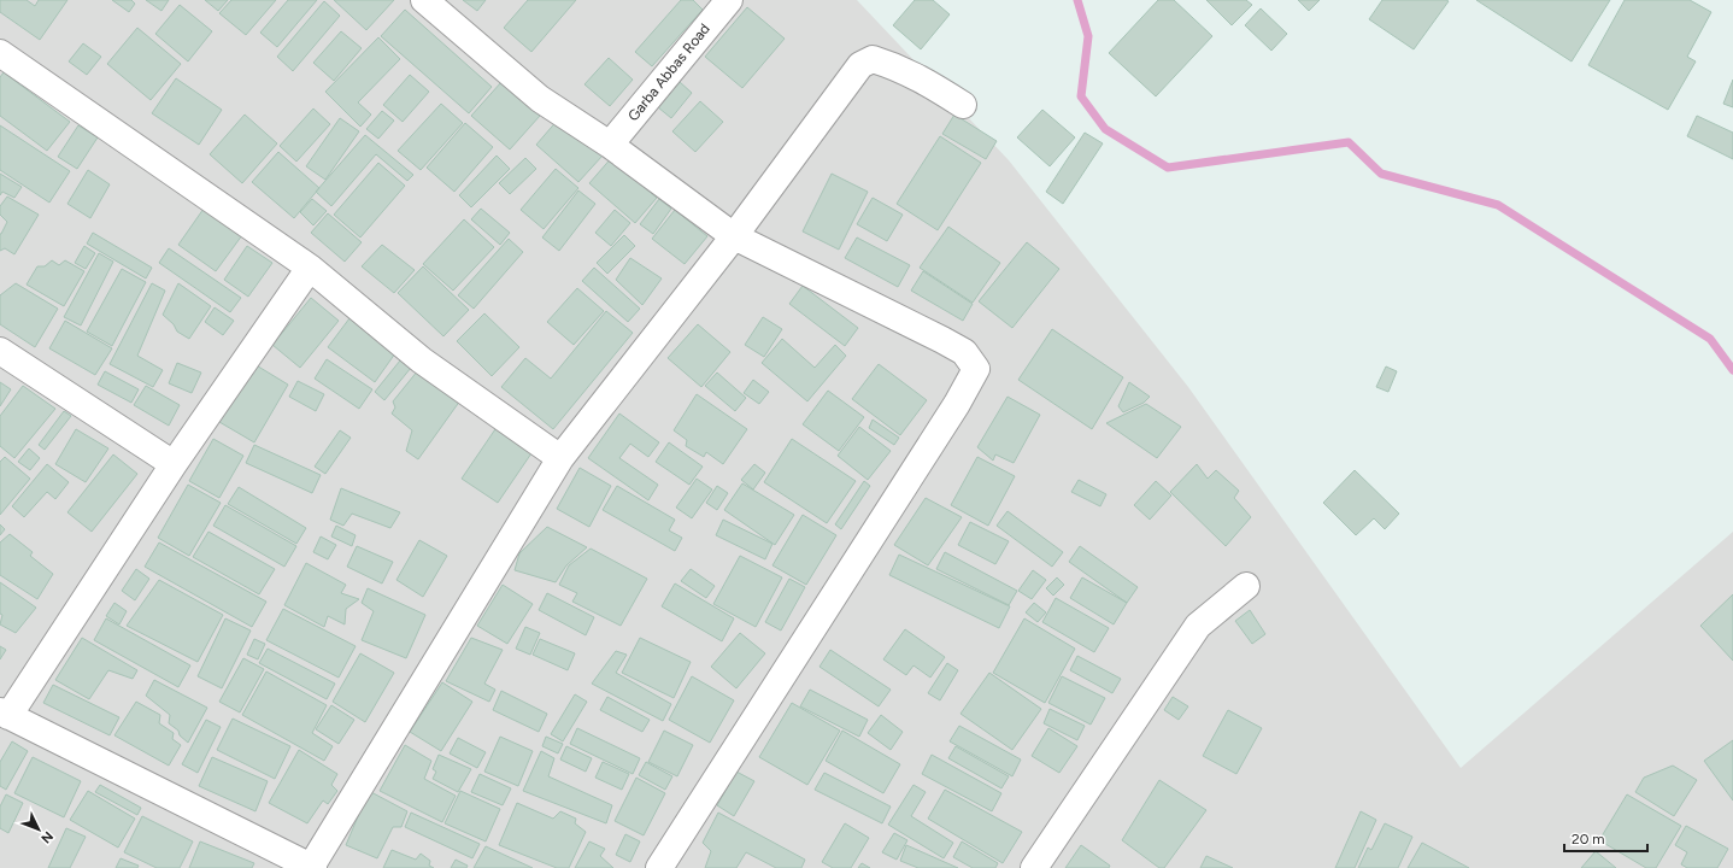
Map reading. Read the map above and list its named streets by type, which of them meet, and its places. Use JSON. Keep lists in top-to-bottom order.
{
  "streets": {
    "street": ["Garba Abbas Road"]
  },
  "scale_bar": "20 m",
  "north": "bottom right"
}
